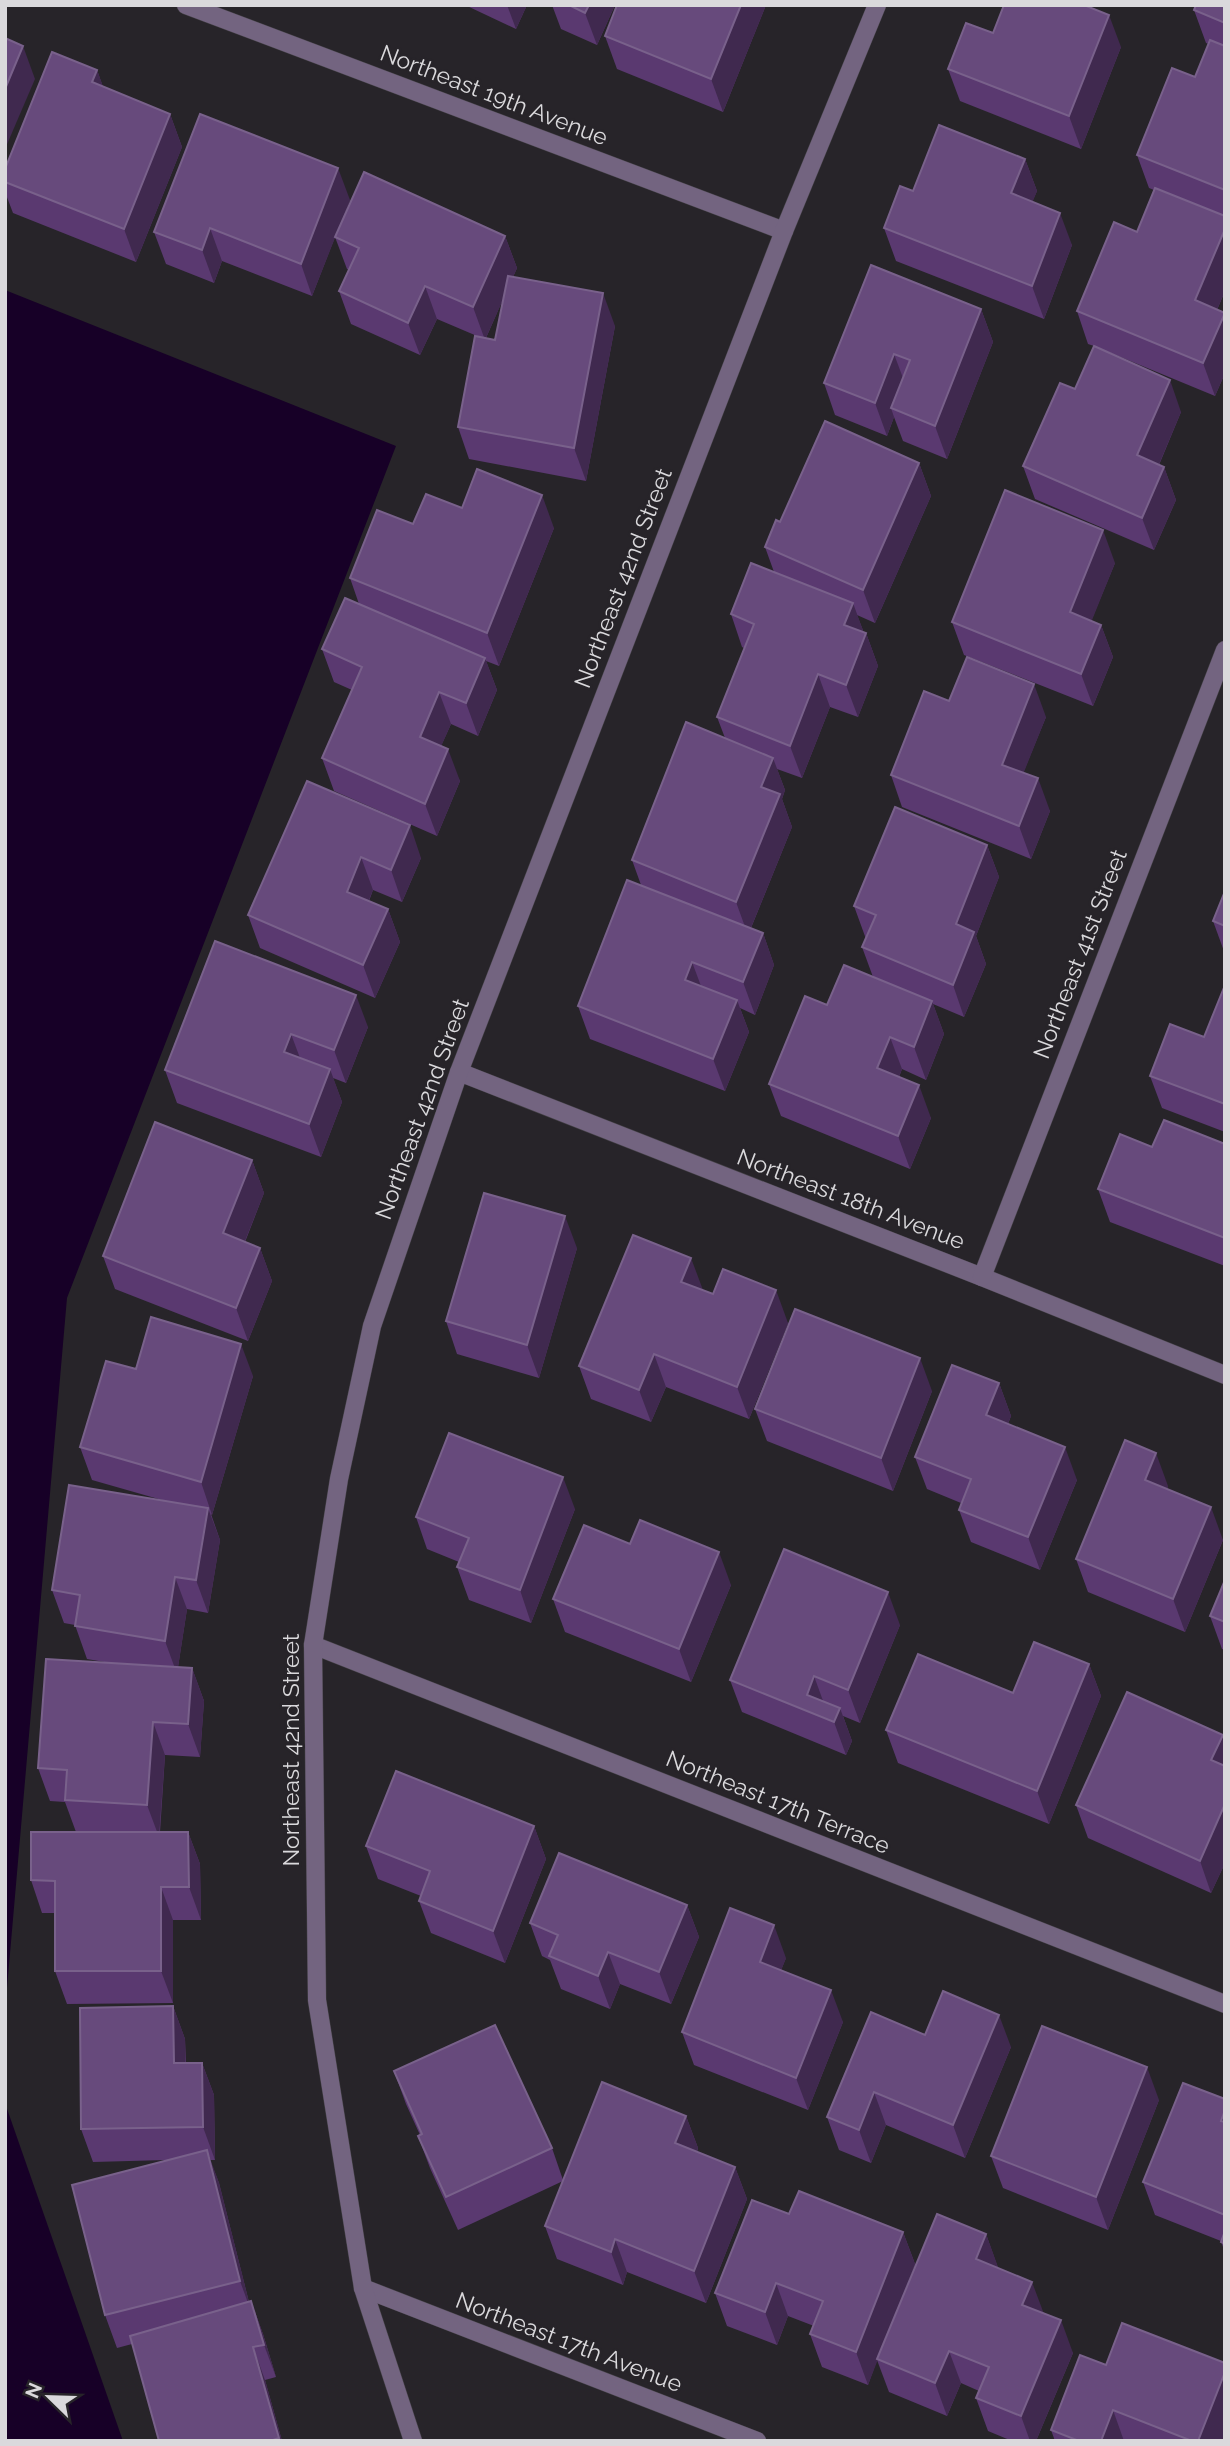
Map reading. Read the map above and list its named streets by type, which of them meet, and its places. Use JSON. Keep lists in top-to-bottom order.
{
  "streets": {
    "street": [
      "Northeast 19th Avenue",
      "Northeast 42nd Street",
      "Northeast 41st Street",
      "Northeast 18th Avenue",
      "Northeast 17th Terrace",
      "Northeast 17th Avenue"
    ]
  },
  "crossings": [
    ["Northeast 19th Avenue", "Northeast 42nd Street"],
    ["Northeast 42nd Street", "Northeast 18th Avenue"],
    ["Northeast 42nd Street", "Northeast 17th Terrace"],
    ["Northeast 42nd Street", "Northeast 17th Avenue"],
    ["Northeast 41st Street", "Northeast 18th Avenue"]
  ],
  "north": "top left"
}
